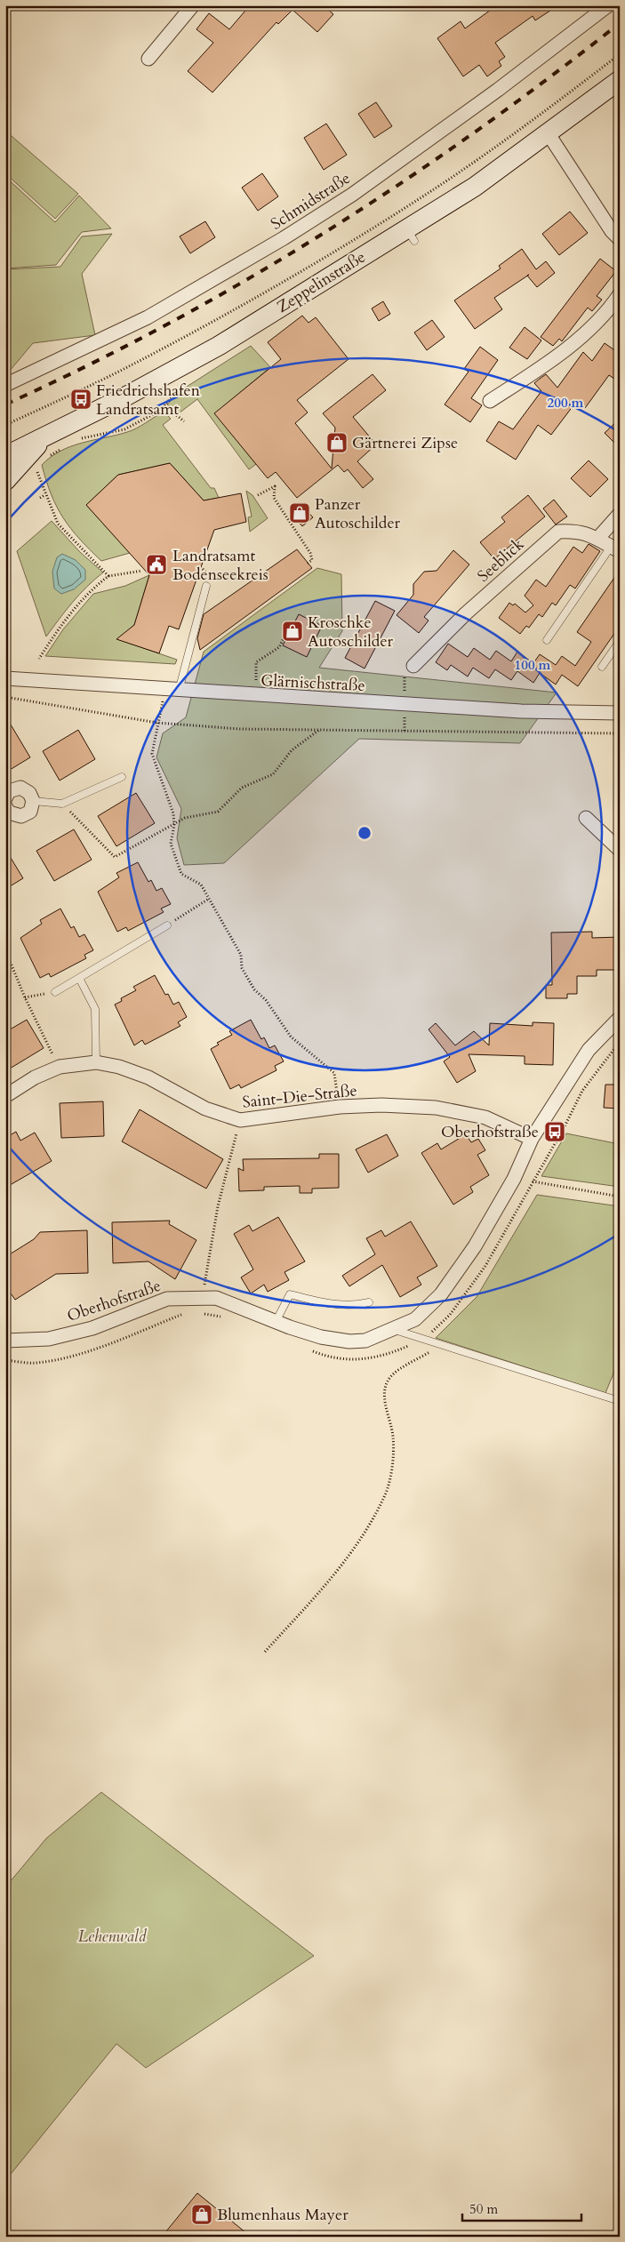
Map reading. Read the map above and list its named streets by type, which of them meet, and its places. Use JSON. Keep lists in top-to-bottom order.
{
  "streets": {
    "main road": ["Zeppelinstraße"],
    "street": [
      "Schmidstraße",
      "Seeblick",
      "Glärnischstraße",
      "Saint-Die-Straße",
      "Oberhofstraße"
    ]
  },
  "crossings": [
    ["Saint-Die-Straße", "Oberhofstraße"]
  ],
  "parks": ["Lehenwald"],
  "places": {
    "bus stop": ["Friedrichshafen Landratsamt", "Oberhofstraße"],
    "shop": [
      "Gärtnerei Zipse",
      "Panzer Autoschilder",
      "Kroschke Autoschilder",
      "Blumenhaus Mayer"
    ],
    "public building": ["Landratsamt Bodenseekreis"]
  },
  "scale_bar": "50 m",
  "rings": ["200 m", "100 m"]
}
